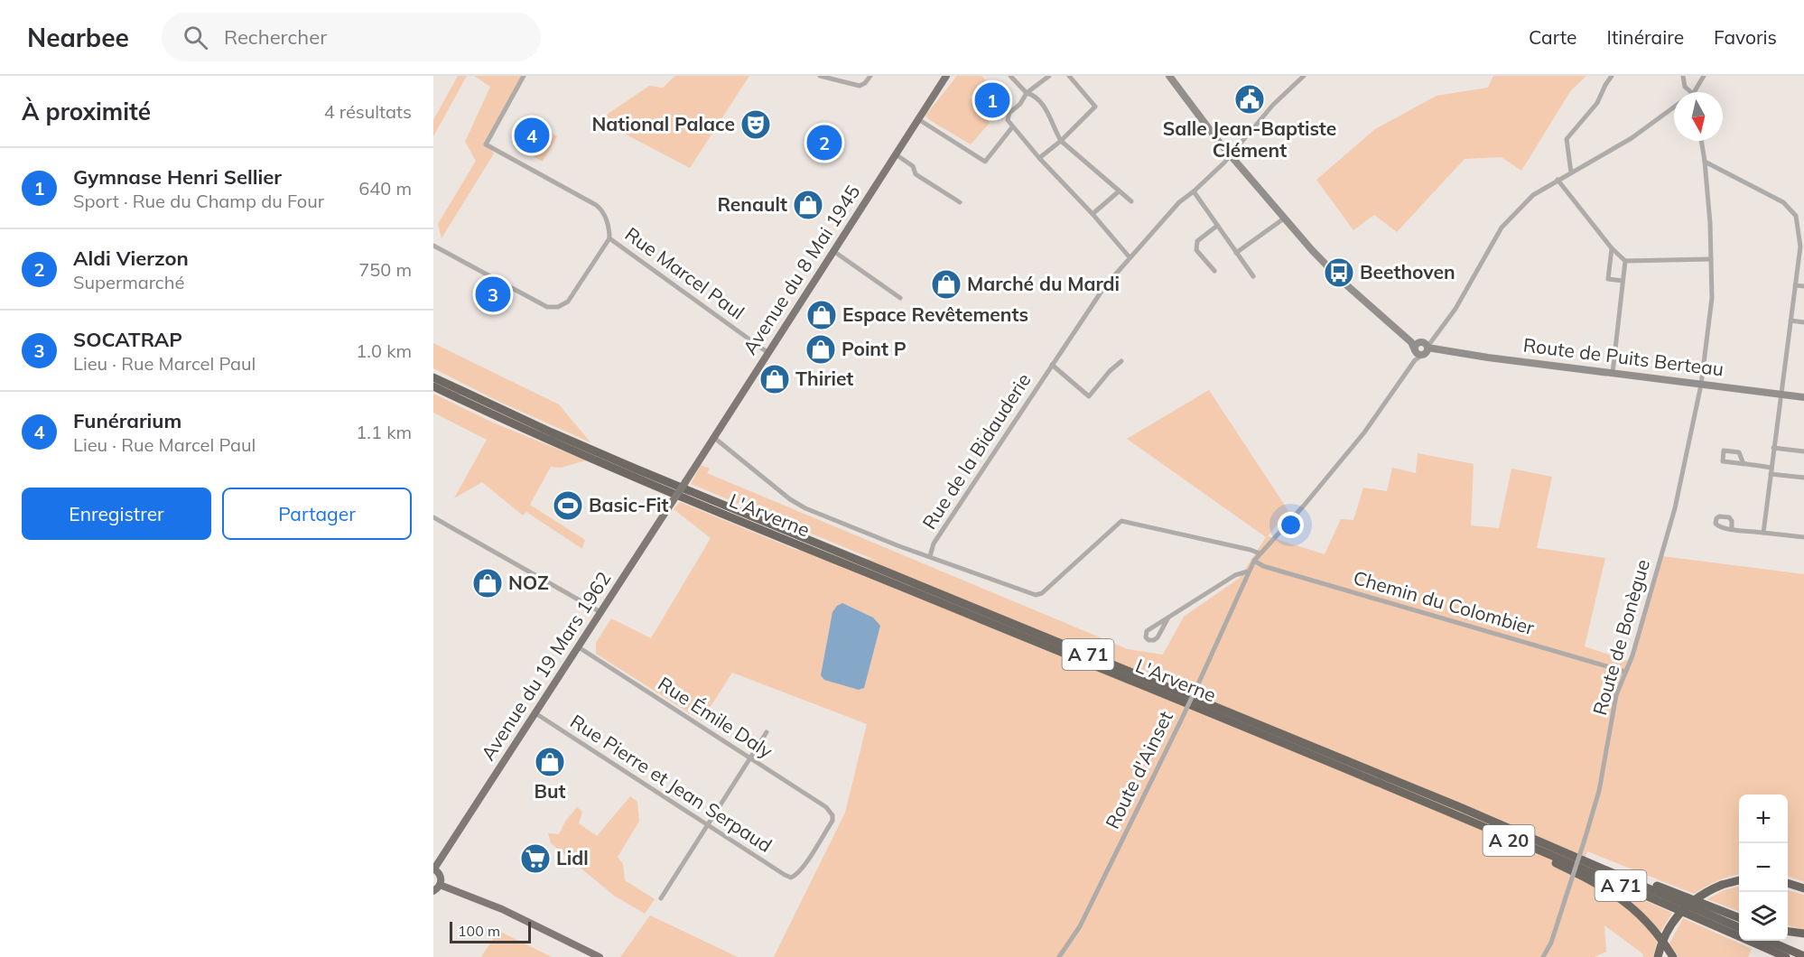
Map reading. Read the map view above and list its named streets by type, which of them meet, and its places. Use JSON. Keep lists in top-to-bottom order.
{
  "streets": {
    "highway": ["L'Arverne", "A 71", "A 20"],
    "main road": ["Avenue du 8 Mai 1945", "Avenue du 19 Mars 1962"],
    "street": [
      "Rue Marcel Paul",
      "Route de Puits Berteau",
      "Rue de la Bidauderie",
      "Chemin du Colombier",
      "Route de Bonègue",
      "Rue Émile Daly",
      "Route d'Ainset",
      "Rue Pierre et Jean Serpaud"
    ]
  },
  "crossings": [
    ["Avenue du 8 Mai 1945", "Rue Marcel Paul"],
    ["Avenue du 8 Mai 1945", "Avenue du 19 Mars 1962"],
    ["Route de Puits Berteau", "Route de Bonègue"],
    ["Route de Puits Berteau", "Route d'Ainset"],
    ["L'Arverne", "A 20"],
    ["Chemin du Colombier", "Route de Bonègue"],
    ["Chemin du Colombier", "Route d'Ainset"],
    ["Avenue du 19 Mars 1962", "Rue Émile Daly"],
    ["Avenue du 19 Mars 1962", "Rue Pierre et Jean Serpaud"],
    ["Rue Émile Daly", "Rue Pierre et Jean Serpaud"]
  ],
  "places": {
    "public building": ["Salle Jean-Baptiste Clément"],
    "theatre": ["National Palace"],
    "shop": [
      "Renault",
      "Marché du Mardi",
      "Espace Revêtements",
      "Point P",
      "Thiriet",
      "NOZ",
      "But"
    ],
    "bus stop": ["Beethoven"],
    "sports": ["Basic-Fit"],
    "supermarket": ["Lidl"]
  },
  "scale_bar": "100 m",
  "north": "bottom",
  "page": {
    "header": "Nearbee",
    "search": "Rechercher",
    "nav": ["Carte", "Itinéraire", "Favoris"],
    "heading": ["À proximité", "4 résultats"],
    "pins": [
      "1",
      "4",
      "2",
      "3"
    ],
    "list": [
      {
        "mark": "1",
        "name": "Gymnase Henri Sellier",
        "note": "Sport · Rue du Champ du Four",
        "value": "640 m"
      },
      {
        "mark": "2",
        "name": "Aldi Vierzon",
        "note": "Supermarché",
        "value": "750 m"
      },
      {
        "mark": "3",
        "name": "SOCATRAP",
        "note": "Lieu · Rue Marcel Paul",
        "value": "1.0 km"
      },
      {
        "mark": "4",
        "name": "Funérarium",
        "note": "Lieu · Rue Marcel Paul",
        "value": "1.1 km"
      }
    ],
    "buttons": ["Enregistrer", "Partager"],
    "map_buttons": ["+", "−"],
    "scale": "100 m"
  }
}
